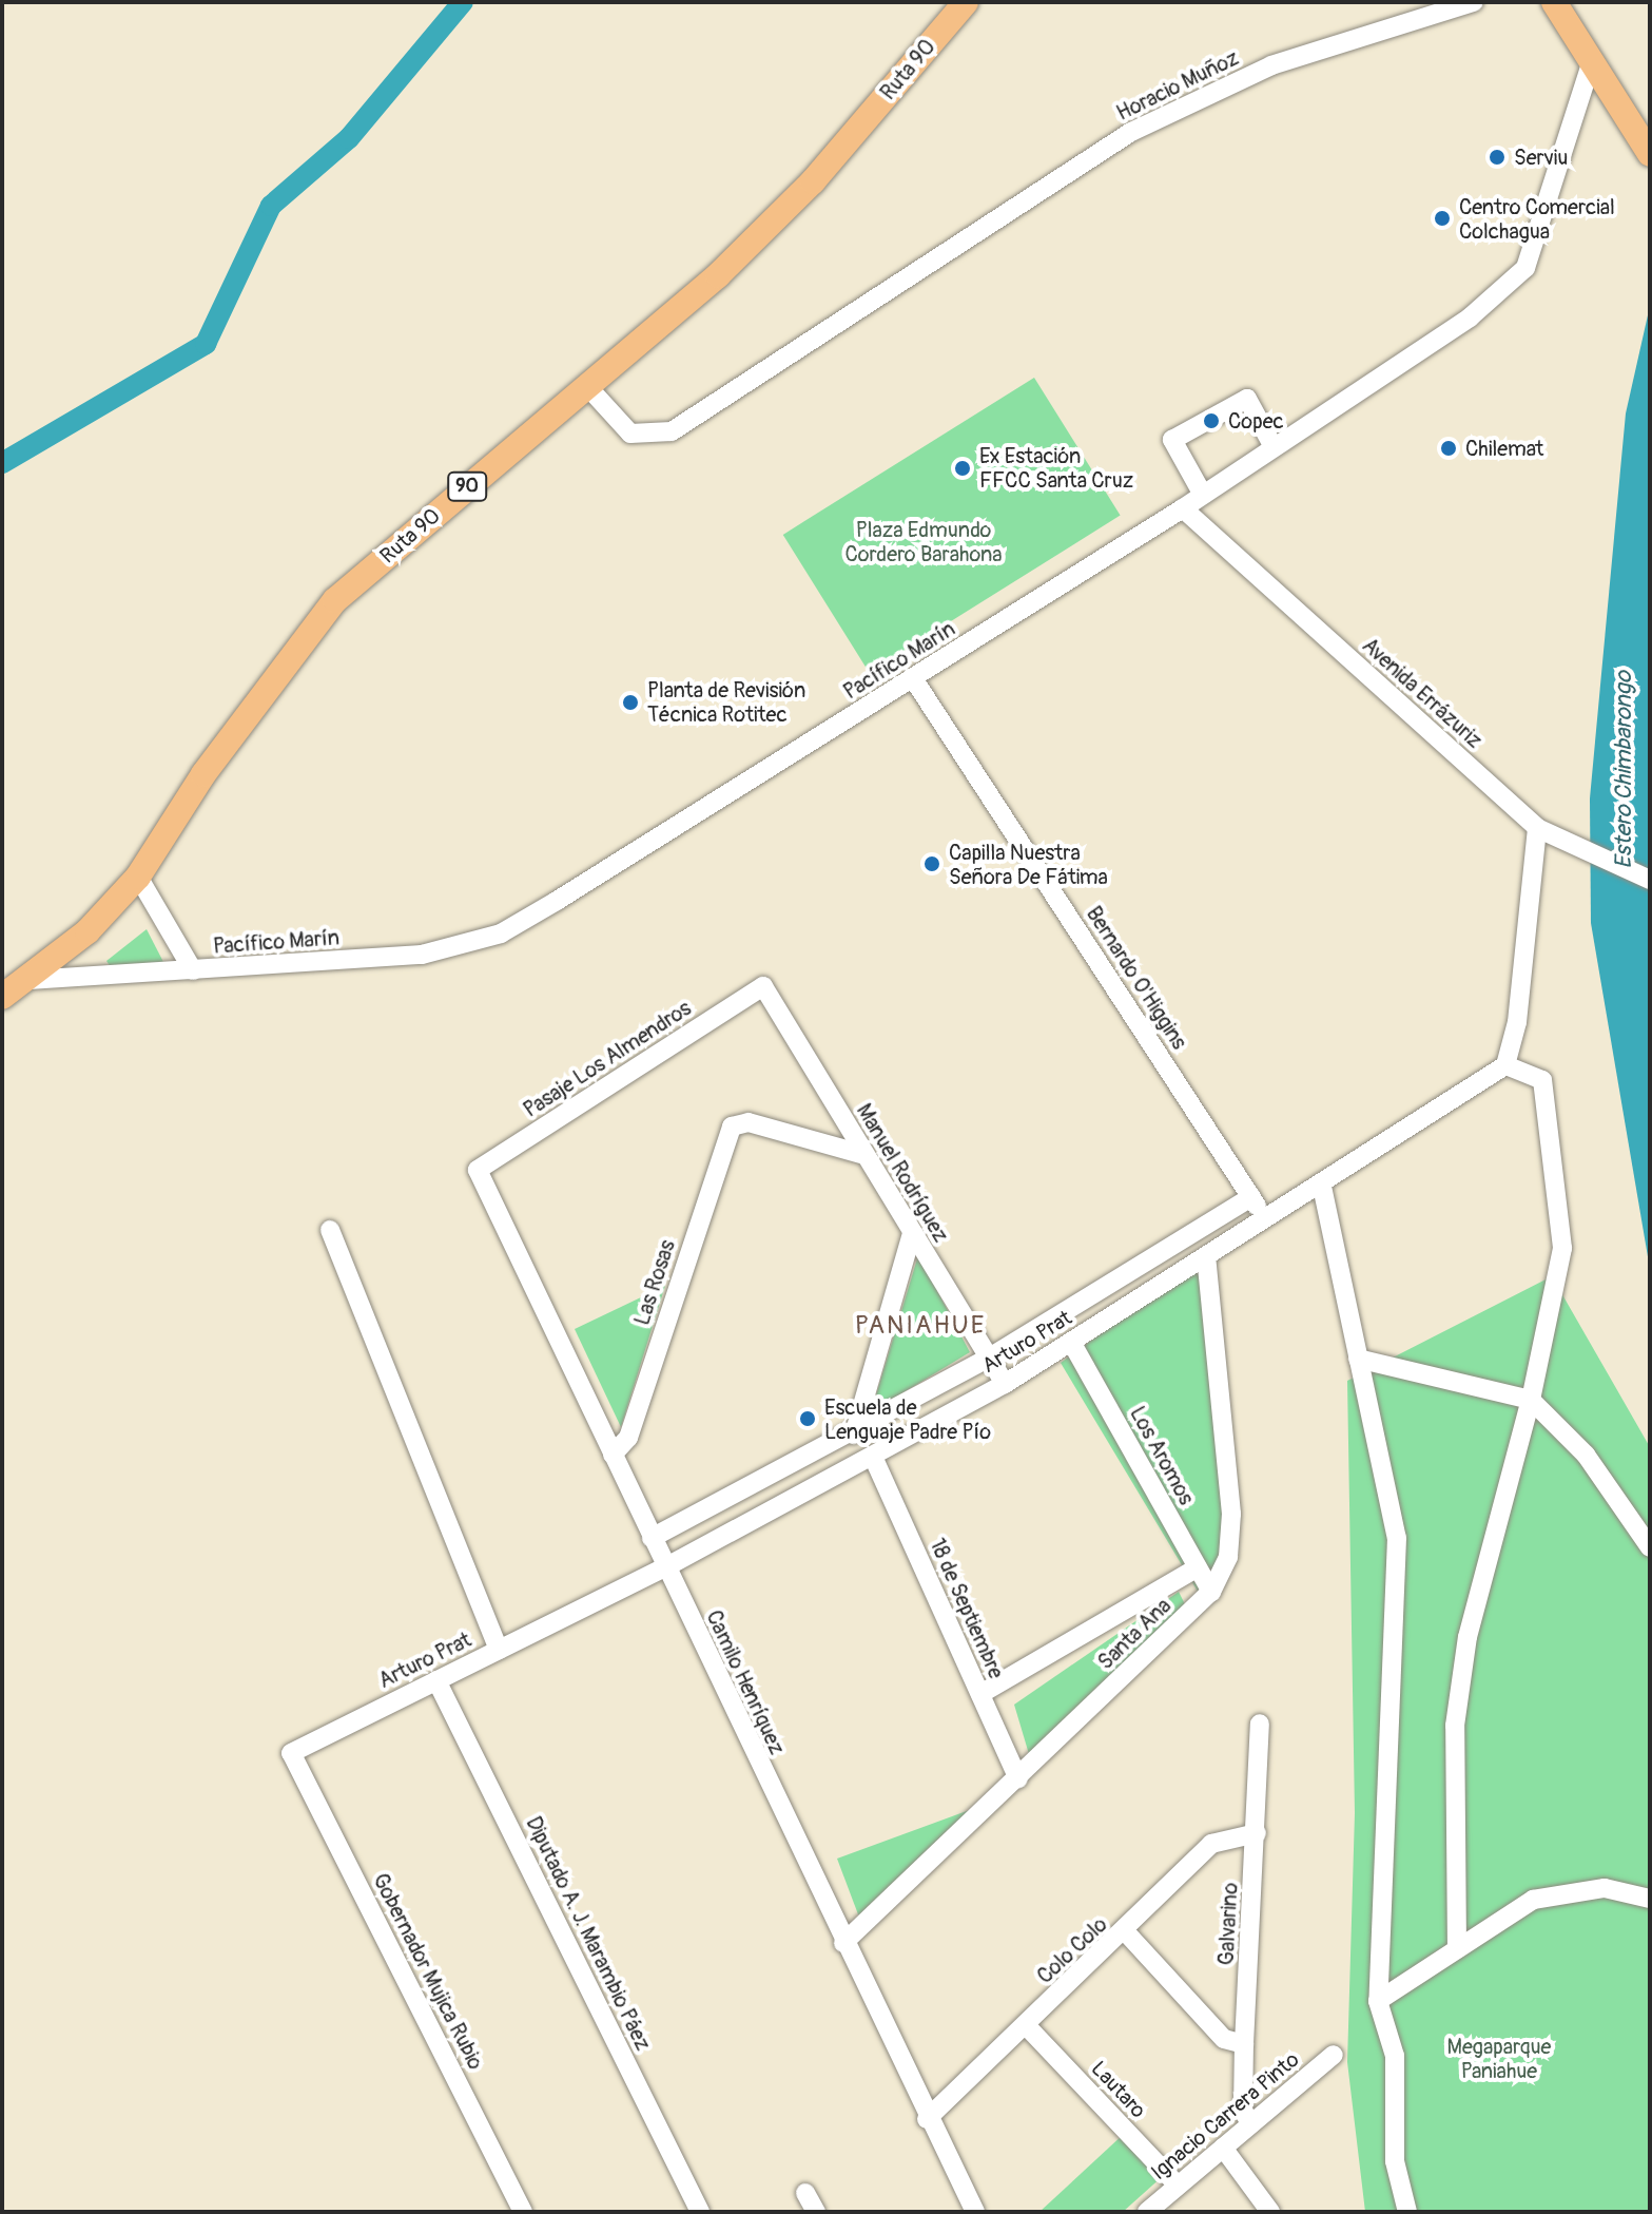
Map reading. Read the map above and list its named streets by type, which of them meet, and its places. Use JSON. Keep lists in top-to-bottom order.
{
  "streets": {
    "main road": ["Ruta 90", "90"],
    "street": [
      "Horacio Muñoz",
      "Pacífico Marín",
      "Avenida Errázuriz",
      "Bernardo O'Higgins",
      "Pasaje Los Almendros",
      "Manuel Rodríguez",
      "Las Rosas",
      "Arturo Prat",
      "Los Aromos",
      "18 de Septiembre",
      "Santa Ana",
      "Camilo Henríquez",
      "Galvarino",
      "Diputado A. J. Marambio Páez",
      "Colo Colo",
      "Gobernador Mujica Rubio",
      "Lautaro",
      "Ignacio Carrera Pinto"
    ]
  },
  "crossings": [
    ["Ruta 90", "Horacio Muñoz"],
    ["Ruta 90", "Pacífico Marín"],
    ["Pacífico Marín", "Avenida Errázuriz"],
    ["Pacífico Marín", "Bernardo O'Higgins"],
    ["Bernardo O'Higgins", "Arturo Prat"],
    ["Pasaje Los Almendros", "Manuel Rodríguez"],
    ["Pasaje Los Almendros", "Camilo Henríquez"],
    ["Manuel Rodríguez", "Las Rosas"],
    ["Manuel Rodríguez", "Arturo Prat"],
    ["Las Rosas", "Camilo Henríquez"],
    ["Arturo Prat", "Los Aromos"],
    ["Arturo Prat", "18 de Septiembre"],
    ["Arturo Prat", "Santa Ana"],
    ["Arturo Prat", "Camilo Henríquez"],
    ["Arturo Prat", "Diputado A. J. Marambio Páez"],
    ["Arturo Prat", "Gobernador Mujica Rubio"],
    ["Los Aromos", "Santa Ana"],
    ["18 de Septiembre", "Santa Ana"],
    ["Santa Ana", "Camilo Henríquez"],
    ["Camilo Henríquez", "Colo Colo"],
    ["Galvarino", "Colo Colo"],
    ["Galvarino", "Ignacio Carrera Pinto"],
    ["Colo Colo", "Lautaro"],
    ["Lautaro", "Ignacio Carrera Pinto"]
  ],
  "districts": ["PANIAHUE"],
  "water": ["Estero Chimbarongo"],
  "parks": ["Plaza Edmundo Cordero Barahona", "Megaparque Paniahue"],
  "places": [
    "Serviu",
    "Centro Comercial Colchagua",
    "Copec",
    "Chilemat",
    "Ex Estación FFCC Santa Cruz",
    "Planta de Revisión Técnica Rotitec",
    "Capilla Nuestra Señora De Fátima",
    "Escuela de Lenguaje Padre Pío"
  ]
}
